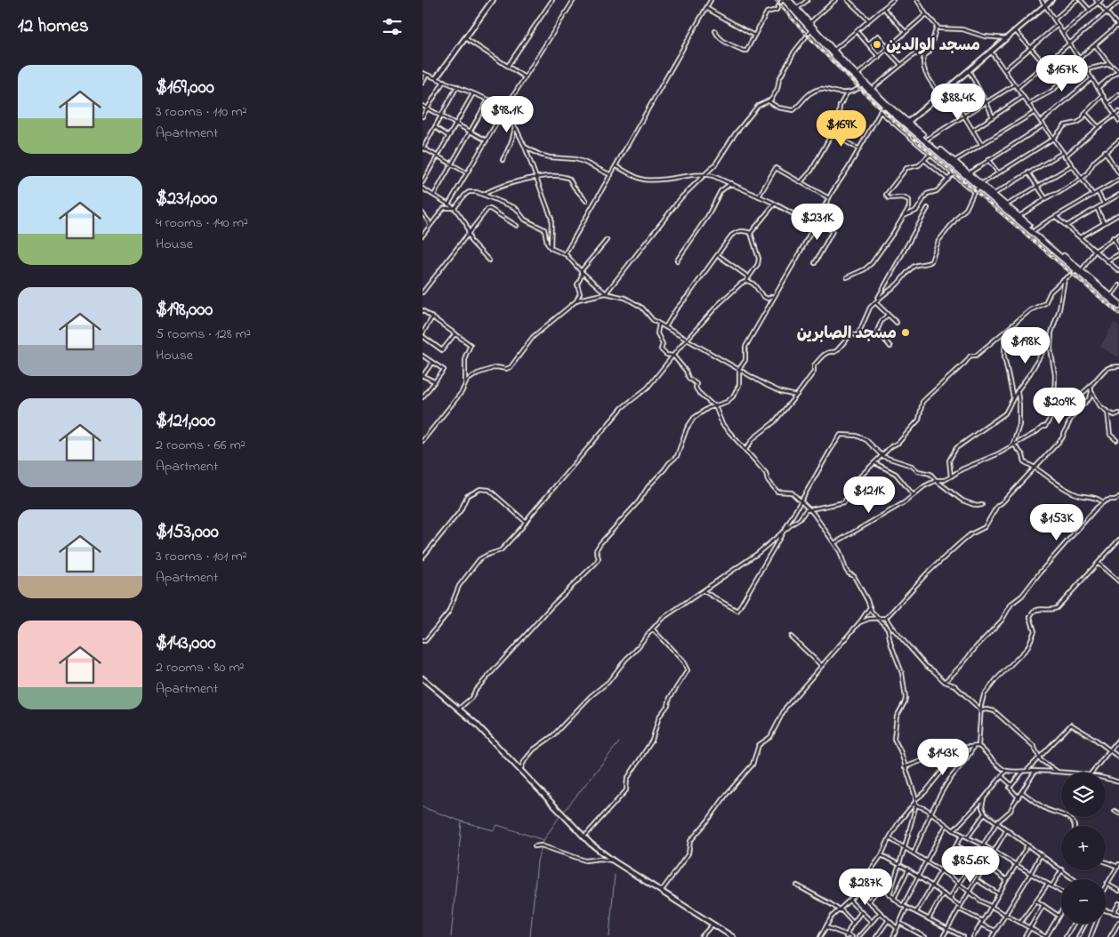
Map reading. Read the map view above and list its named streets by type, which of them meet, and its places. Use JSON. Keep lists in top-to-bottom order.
{
  "places": ["مسجد الوالدين", "مسجد الصابرين"],
  "page": {
    "heading": "12 homes",
    "list": [
      {
        "name": "$169,000",
        "note": "3 rooms · 110 m² · Apartment"
      },
      {
        "name": "$231,000",
        "note": "4 rooms · 140 m² · House"
      },
      {
        "name": "$198,000",
        "note": "5 rooms · 128 m² · House"
      },
      {
        "name": "$121,000",
        "note": "2 rooms · 66 m² · Apartment"
      },
      {
        "name": "$153,000",
        "note": "3 rooms · 101 m² · Apartment"
      },
      {
        "name": "$143,000",
        "note": "2 rooms · 80 m² · Apartment"
      }
    ],
    "price": [
      "$167K",
      "$88.4K",
      "$98.1K",
      "$169K",
      "$231K",
      "$198K",
      "$209K",
      "$121K",
      "$153K",
      "$143K",
      "$85.6K",
      "$287K"
    ],
    "map_buttons": ["+", "−"]
  }
}
